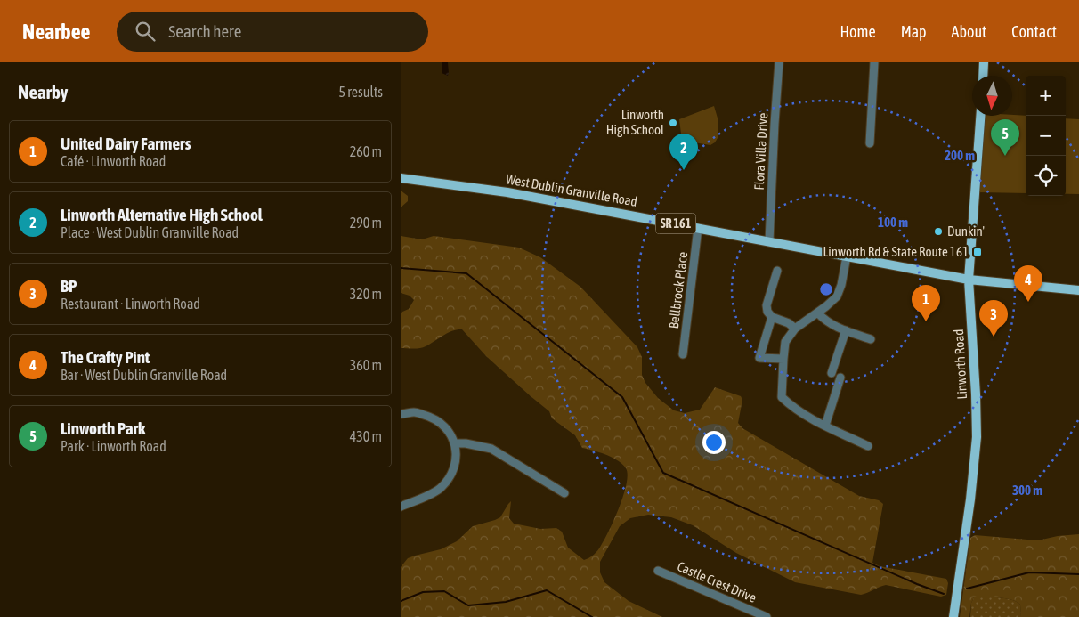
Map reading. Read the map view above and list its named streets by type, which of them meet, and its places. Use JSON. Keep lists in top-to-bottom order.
{
  "streets": {
    "main road": ["West Dublin Granville Road", "SR 161", "Linworth Road"],
    "street": ["Flora Villa Drive", "Bellbrook Place", "Castle Crest Drive"]
  },
  "crossings": [
    ["Flora Villa Drive", "West Dublin Granville Road"],
    ["West Dublin Granville Road", "Bellbrook Place"],
    ["West Dublin Granville Road", "Linworth Road"]
  ],
  "places": {
    "other": ["Linworth High School", "Dunkin'"],
    "transit": ["Linworth Rd & State Route 161"]
  },
  "north": "bottom",
  "page": {
    "header": "Nearbee",
    "search": "Search here",
    "nav": [
      "Home",
      "Map",
      "About",
      "Contact"
    ],
    "heading": ["Nearby", "5 results"],
    "map_buttons": ["+", "−"],
    "pins": [
      "5",
      "2",
      "4",
      "1",
      "3"
    ],
    "list": [
      {
        "mark": "1",
        "name": "United Dairy Farmers",
        "note": "Café · Linworth Road",
        "value": "260 m"
      },
      {
        "mark": "2",
        "name": "Linworth Alternative High School",
        "note": "Place · West Dublin Granville Road",
        "value": "290 m"
      },
      {
        "mark": "3",
        "name": "BP",
        "note": "Restaurant · Linworth Road",
        "value": "320 m"
      },
      {
        "mark": "4",
        "name": "The Crafty Pint",
        "note": "Bar · West Dublin Granville Road",
        "value": "360 m"
      },
      {
        "mark": "5",
        "name": "Linworth Park",
        "note": "Park · Linworth Road",
        "value": "430 m"
      }
    ]
  },
  "rings": ["200 m", "100 m", "300 m"]
}
